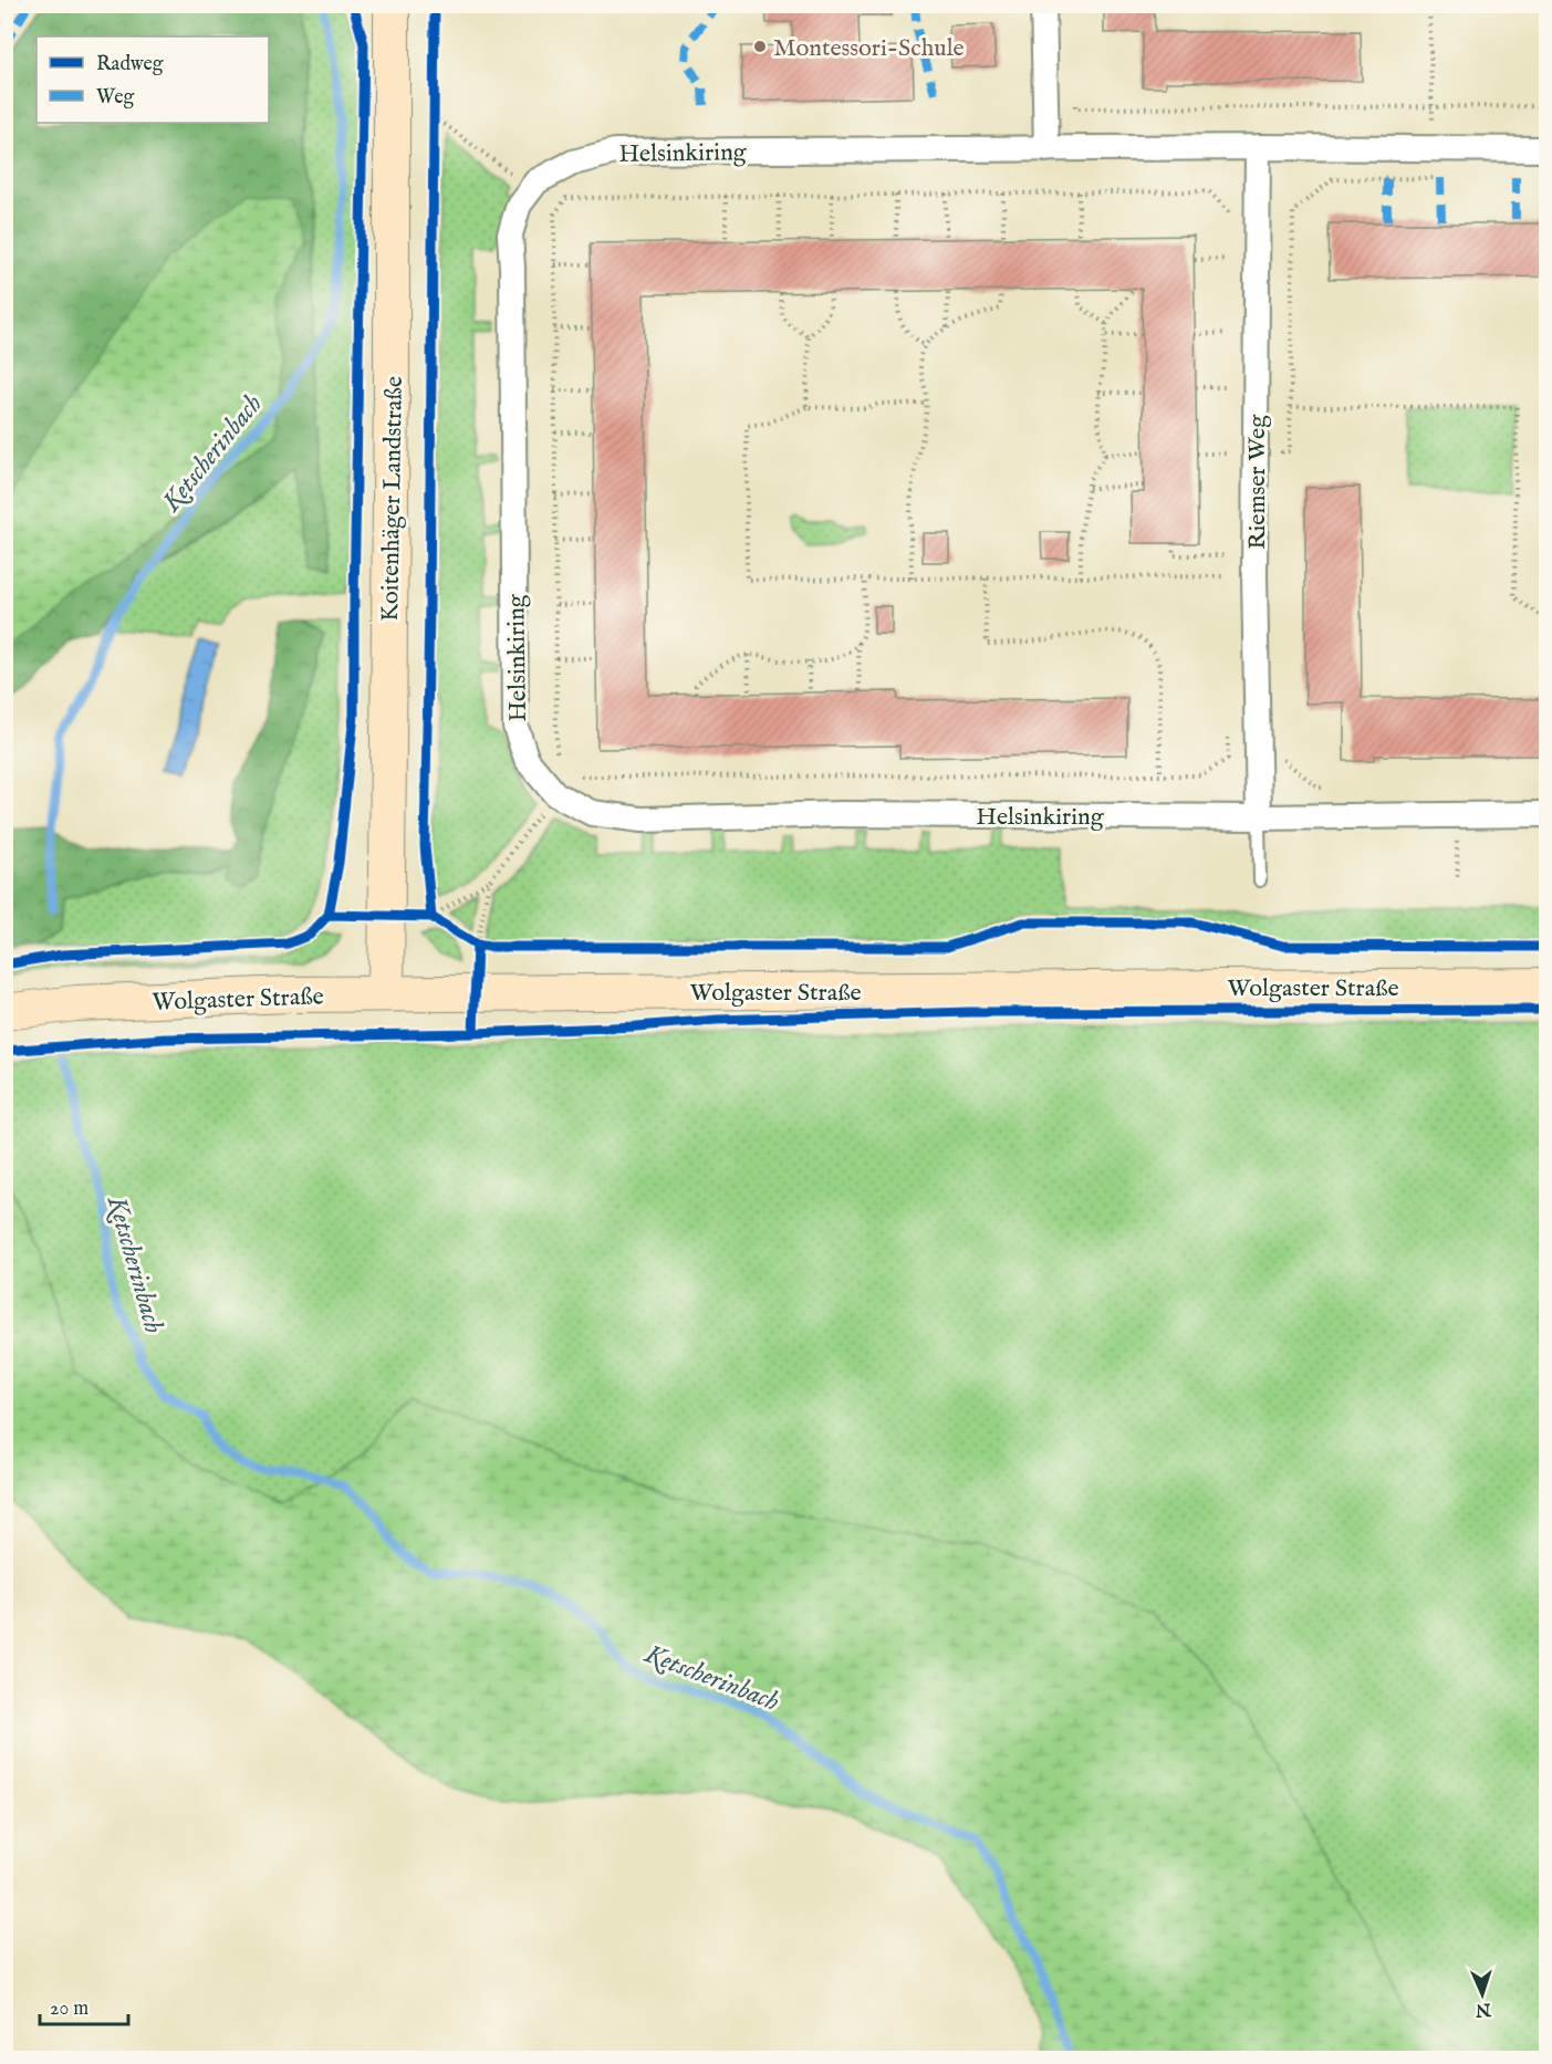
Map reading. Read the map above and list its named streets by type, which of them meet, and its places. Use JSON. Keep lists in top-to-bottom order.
{
  "streets": {
    "main road": ["Koitenhäger Landstraße", "Wolgaster Straße"],
    "street": ["Helsinkiring", "Riemser Weg"]
  },
  "crossings": [
    ["Helsinkiring", "Riemser Weg"],
    ["Koitenhäger Landstraße", "Wolgaster Straße"]
  ],
  "water": ["Ketscherinbach"],
  "places": ["Montessori-Schule"],
  "legend": ["Radweg", "Weg"],
  "scale_bar": "20 m",
  "north": "bottom"
}
